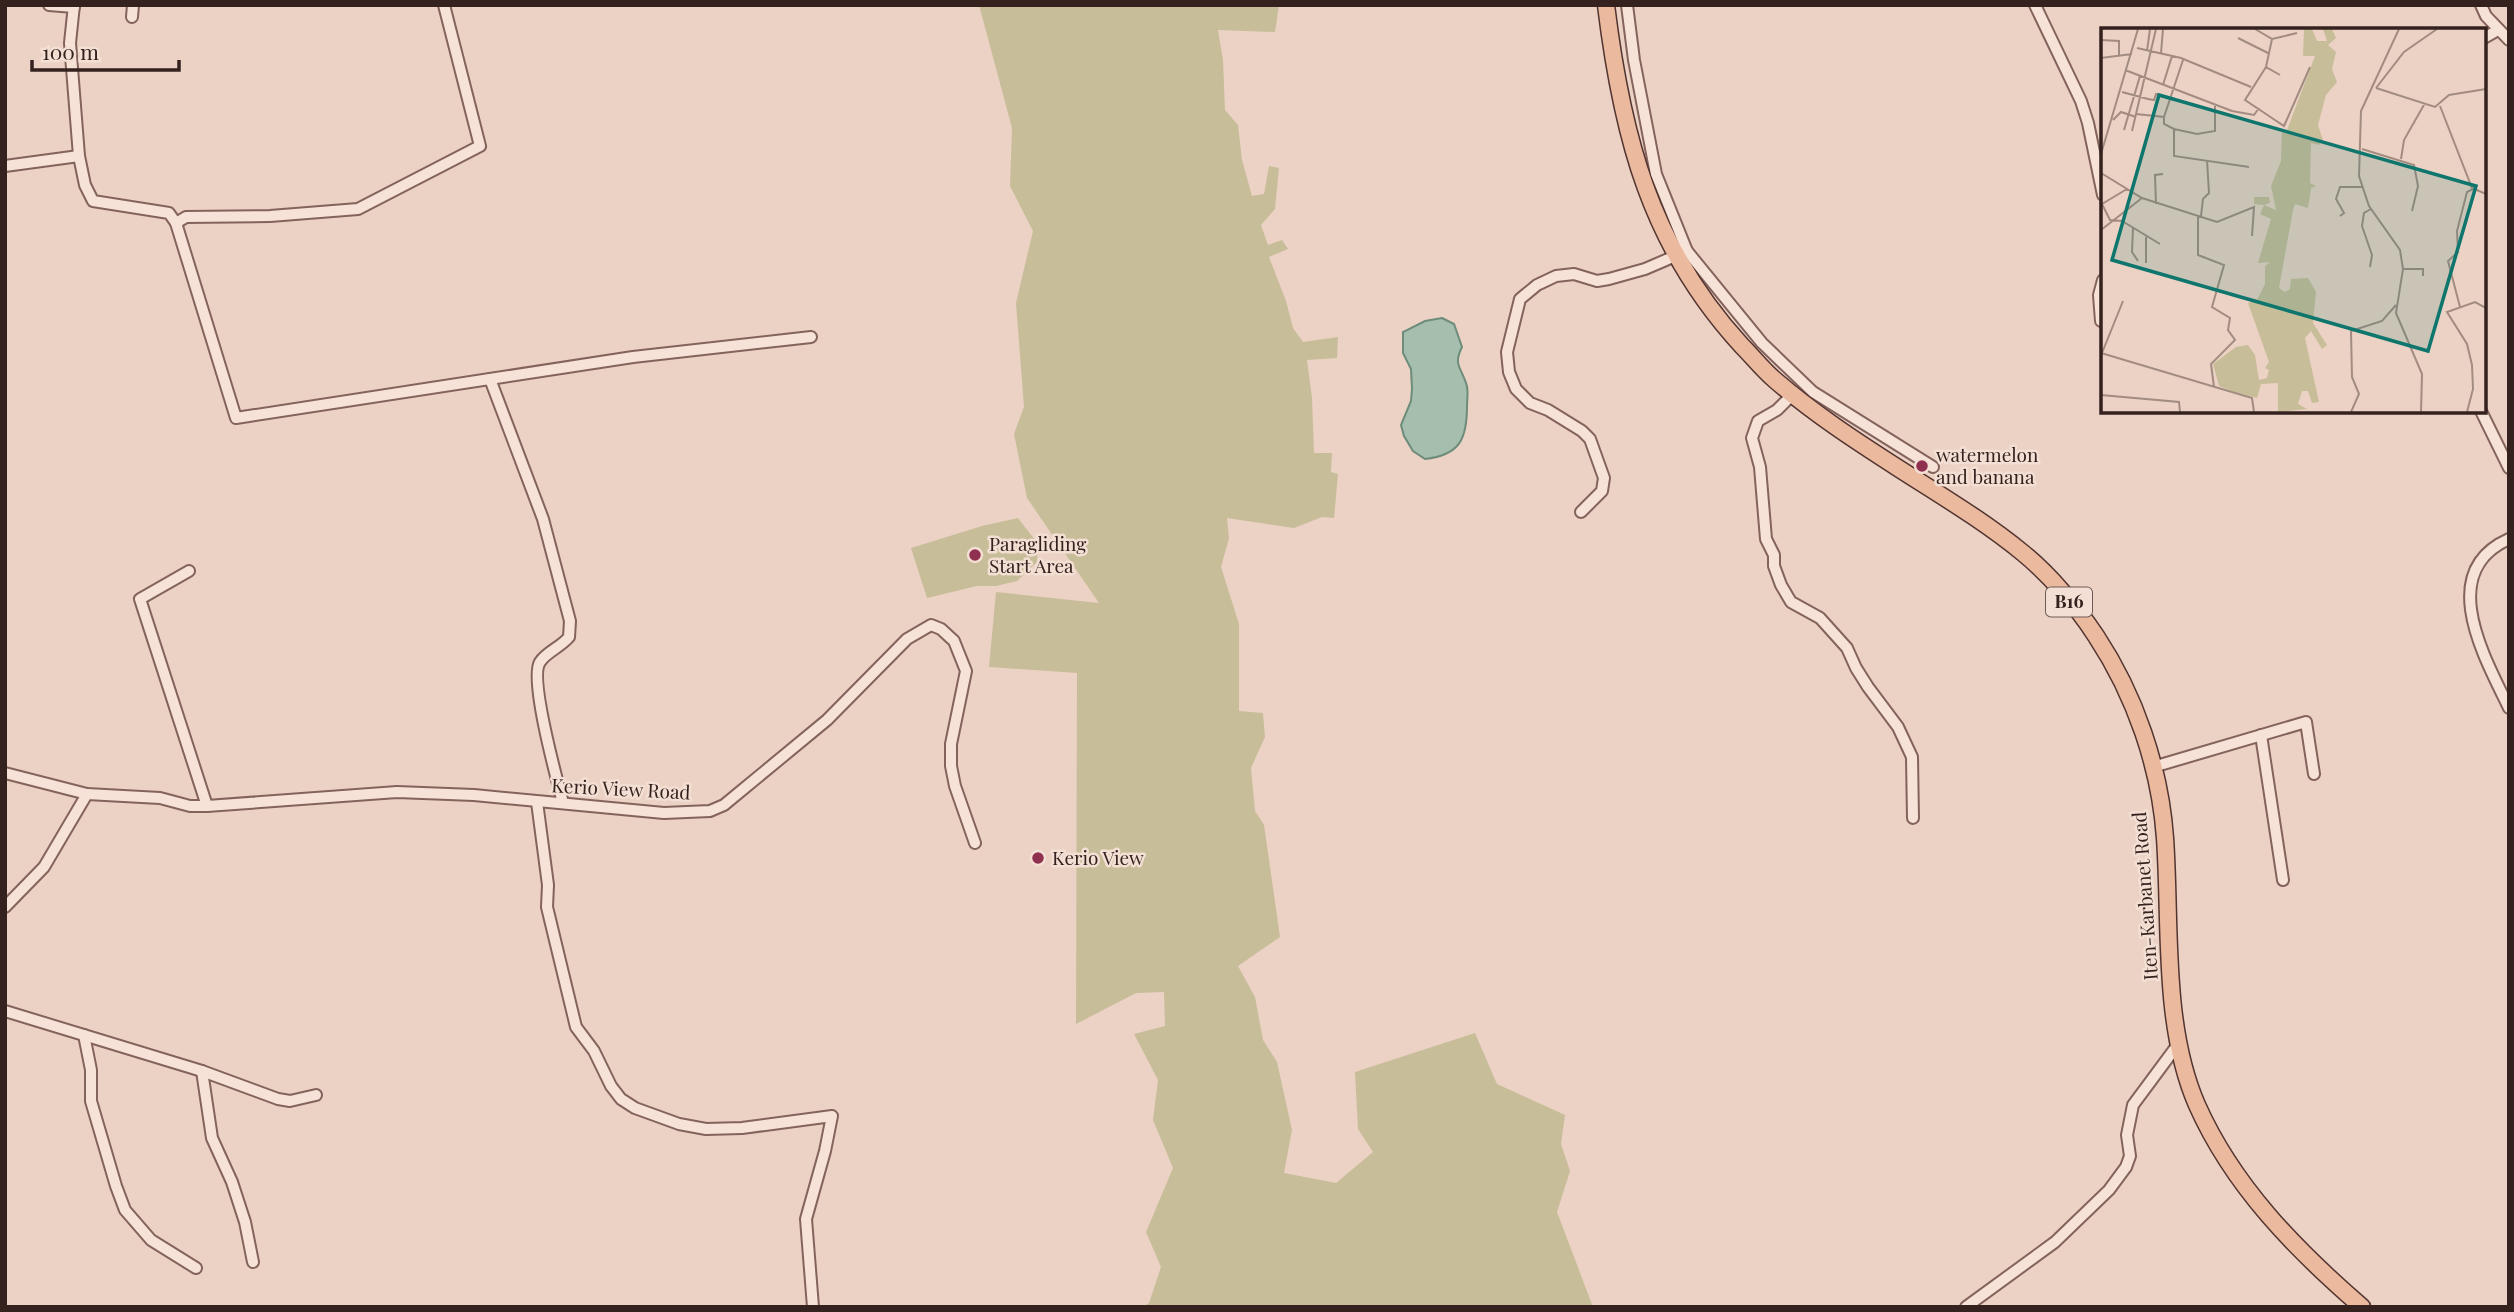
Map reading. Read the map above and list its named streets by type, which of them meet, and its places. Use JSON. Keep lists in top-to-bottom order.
{
  "streets": {
    "main road": ["B16", "Iten-Karbanet Road"],
    "street": ["Kerio View Road"]
  },
  "places": ["watermelon and banana", "Paragliding Start Area", "Kerio View"],
  "scale_bar": "100 m"
}
